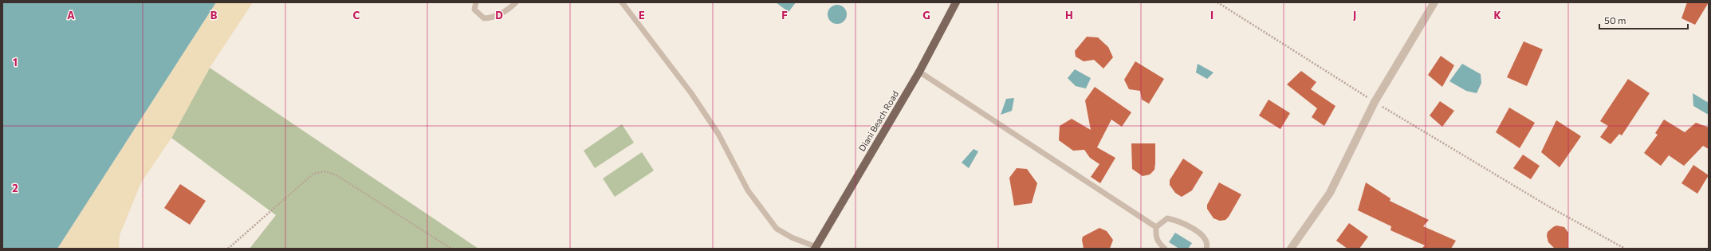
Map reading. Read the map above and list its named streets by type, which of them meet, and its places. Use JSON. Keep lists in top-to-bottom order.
{
  "streets": {
    "main road": ["Diani Beach Road"]
  },
  "scale_bar": "50 m",
  "grid": {
    "columns": [
      "A",
      "B",
      "C",
      "D",
      "E",
      "F",
      "G",
      "H",
      "I",
      "J",
      "K"
    ],
    "rows": ["1", "2"]
  }
}
